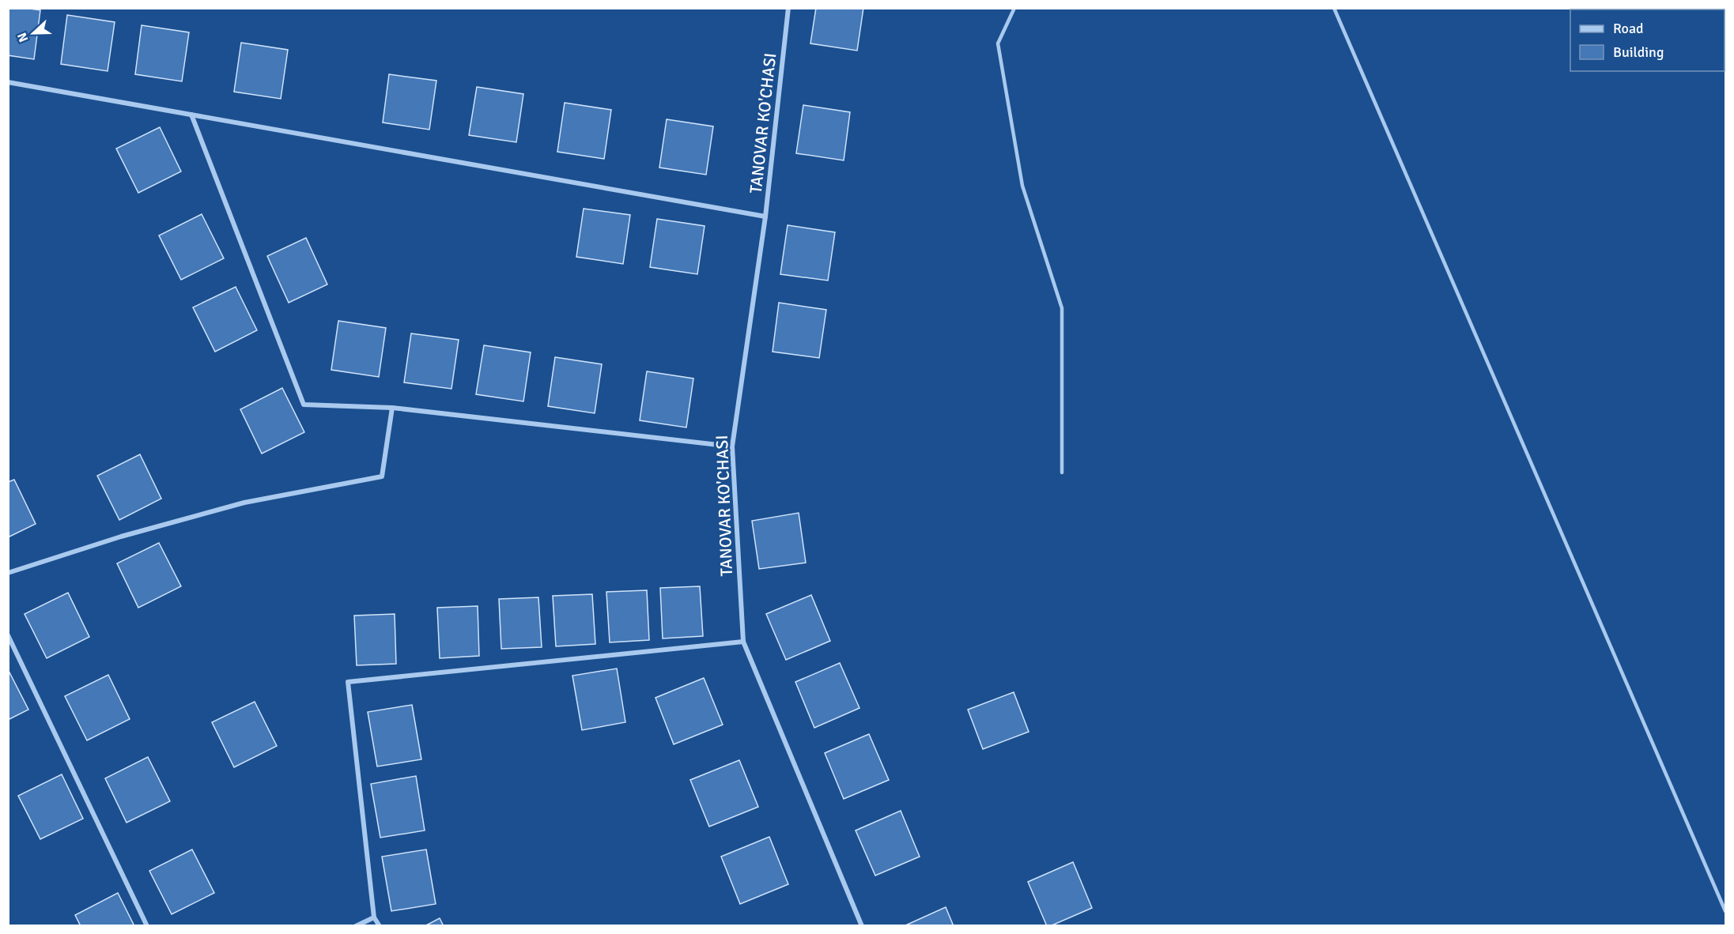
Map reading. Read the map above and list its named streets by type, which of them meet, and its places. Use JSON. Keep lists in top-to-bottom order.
{
  "streets": {
    "street": ["TANOVAR KO'CHASI"]
  },
  "legend": ["Road", "Building"],
  "north": "left"
}
